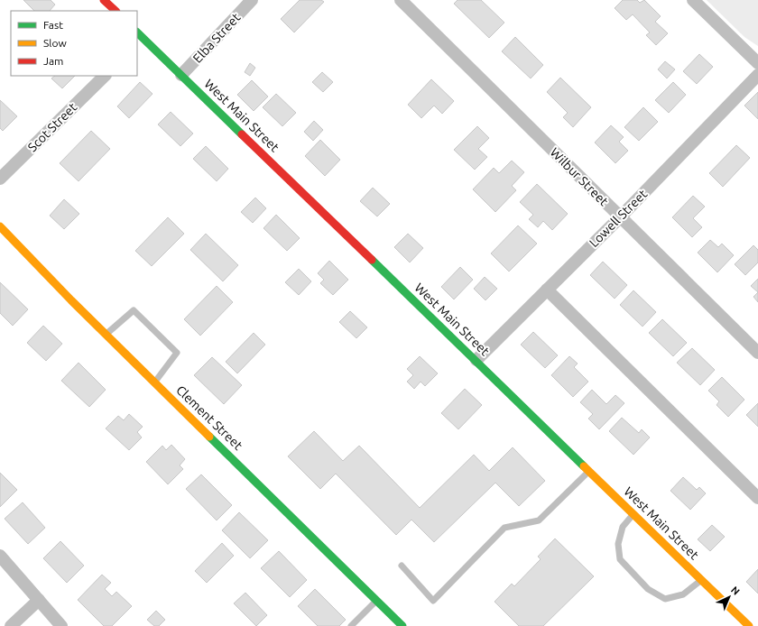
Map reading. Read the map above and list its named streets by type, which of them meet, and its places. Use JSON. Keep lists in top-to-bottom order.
{
  "streets": {
    "main road": ["West Main Street", "Clement Street"],
    "street": [
      "Elba Street",
      "Scot Street",
      "Wilbur Street",
      "Lowell Street"
    ]
  },
  "crossings": [
    ["Elba Street", "West Main Street"],
    ["West Main Street", "Lowell Street"],
    ["Wilbur Street", "Lowell Street"]
  ],
  "legend": ["Fast", "Slow", "Jam"],
  "north": "top right"
}
